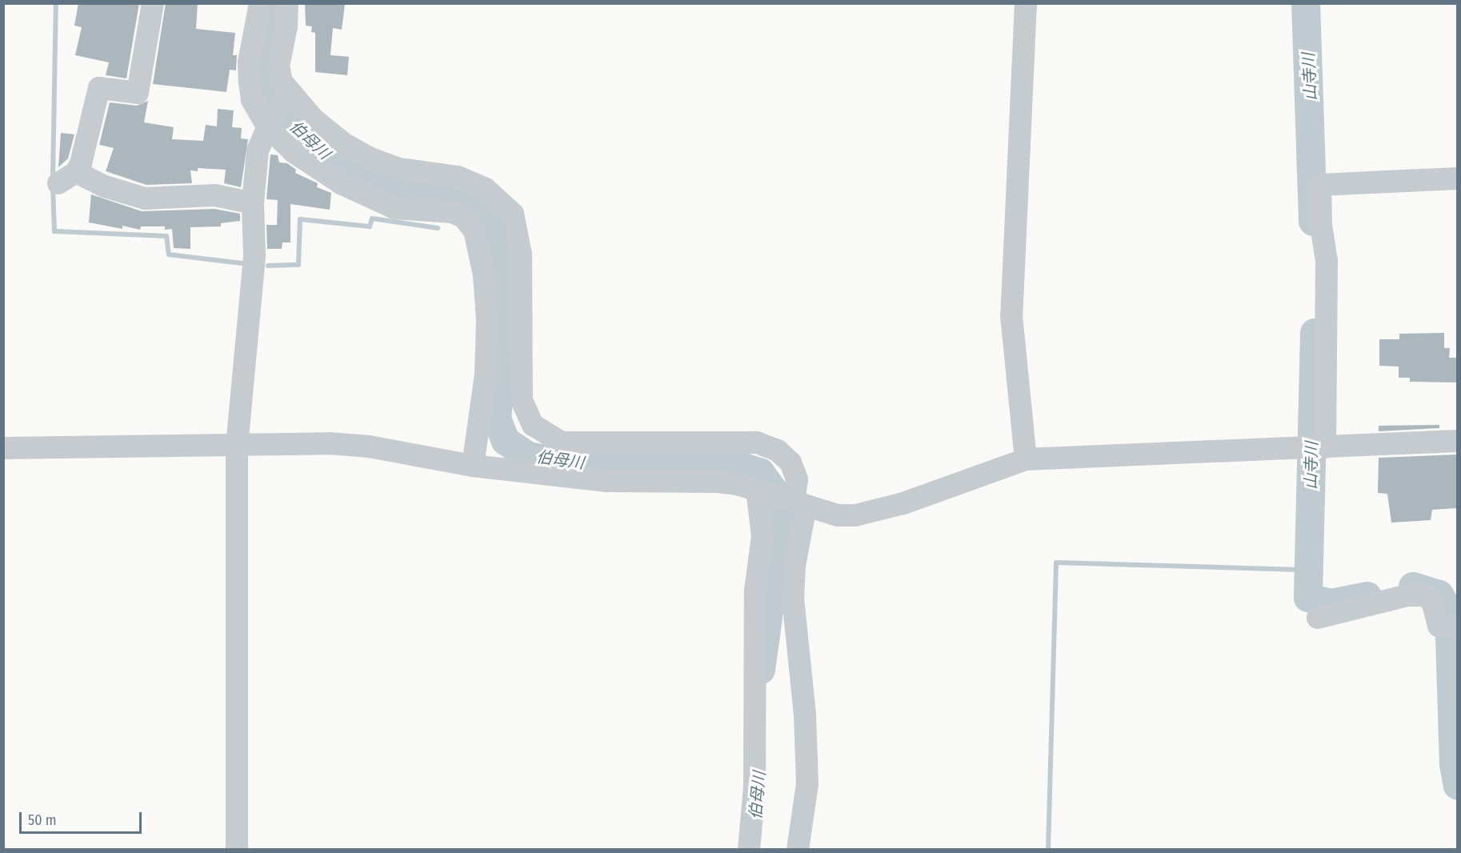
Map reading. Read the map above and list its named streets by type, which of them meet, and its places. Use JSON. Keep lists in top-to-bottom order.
{
  "water": ["山寺川", "伯母川"],
  "scale_bar": "50 m"
}
